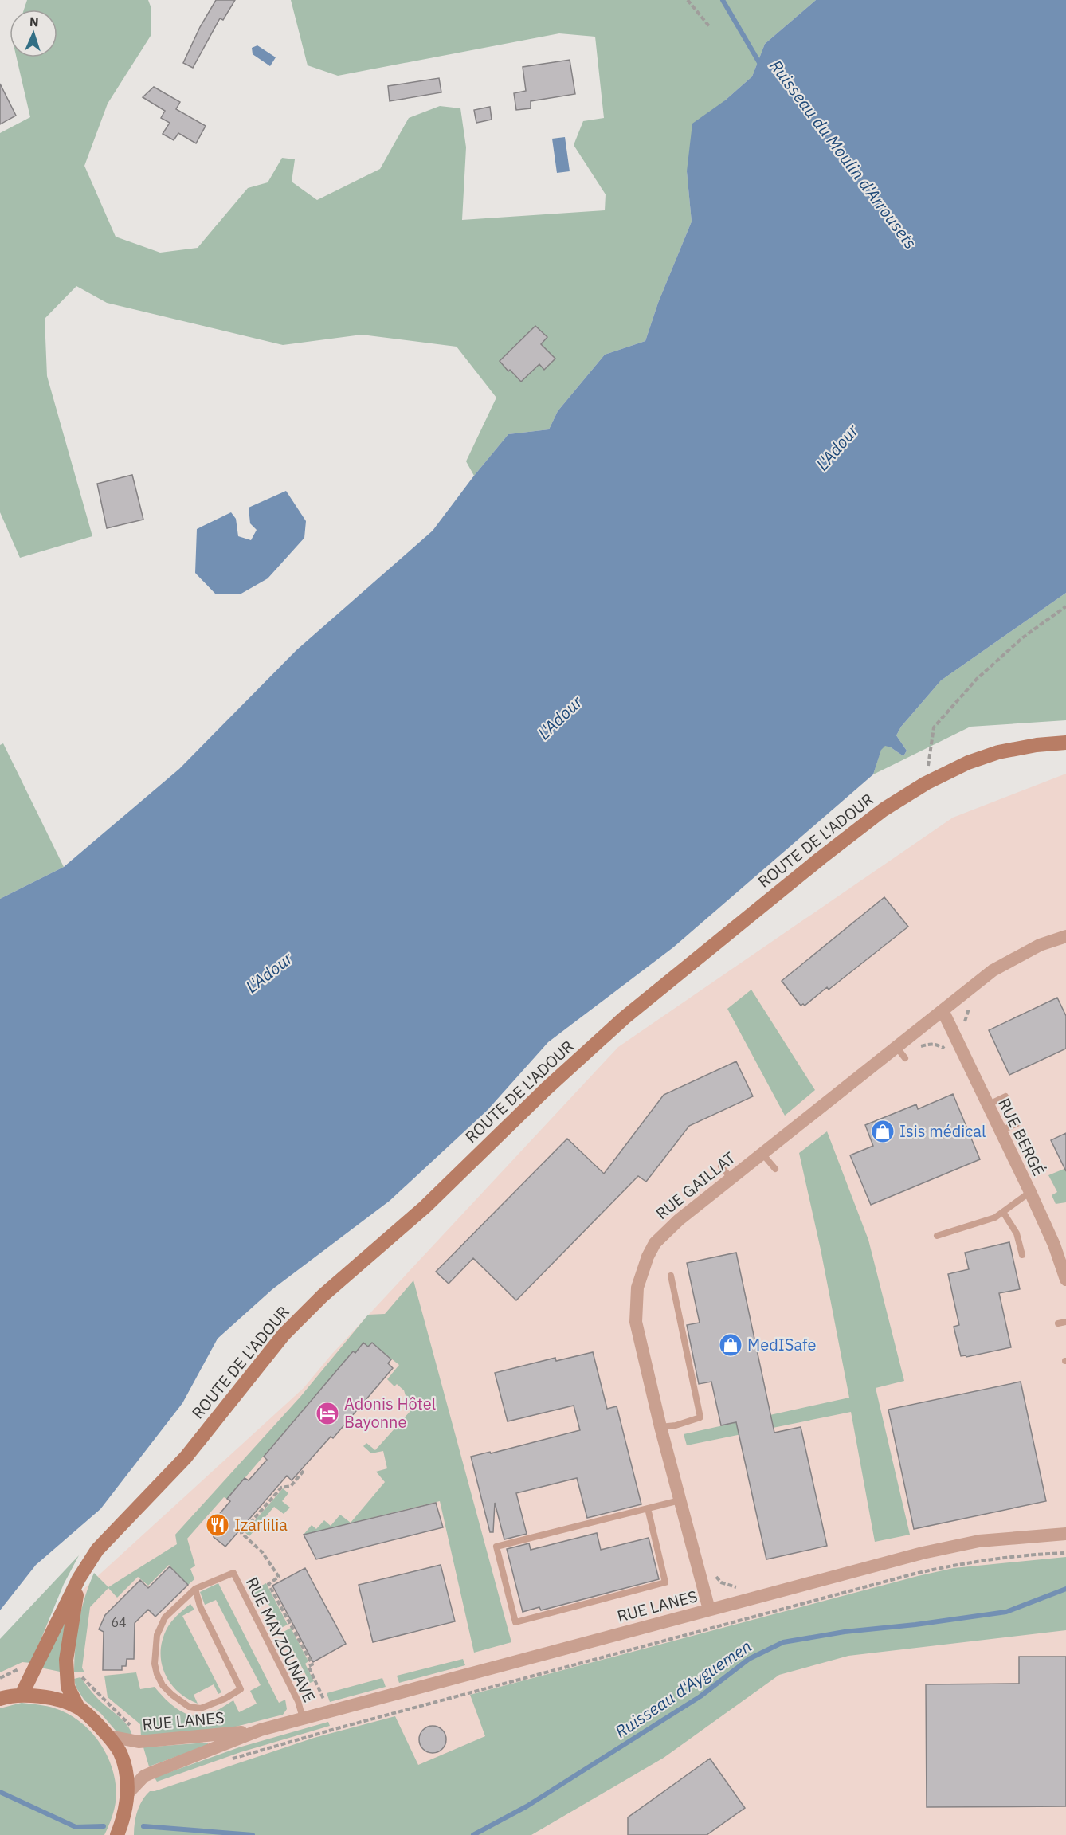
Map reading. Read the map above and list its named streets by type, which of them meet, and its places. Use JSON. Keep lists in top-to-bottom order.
{
  "streets": {
    "main road": ["ROUTE DE L'ADOUR"],
    "street": ["RUE BERGÉ", "RUE GAILLAT", "RUE LANES"],
    "lane": ["RUE MAYZOUNAVE"]
  },
  "crossings": [
    ["RUE BERGÉ", "RUE GAILLAT"],
    ["RUE GAILLAT", "RUE LANES"],
    ["RUE LANES", "RUE MAYZOUNAVE"]
  ],
  "water": ["Ruisseau du Moulin d'Arrousets", "L'Adour", "Ruisseau d'Ayguemen"],
  "places": {
    "shop": ["Isis médical", "MedISafe"],
    "hotel": ["Adonis Hôtel Bayonne"],
    "restaurant": ["Izarlilia"]
  },
  "house_numbers": ["64"],
  "north": "top"
}
